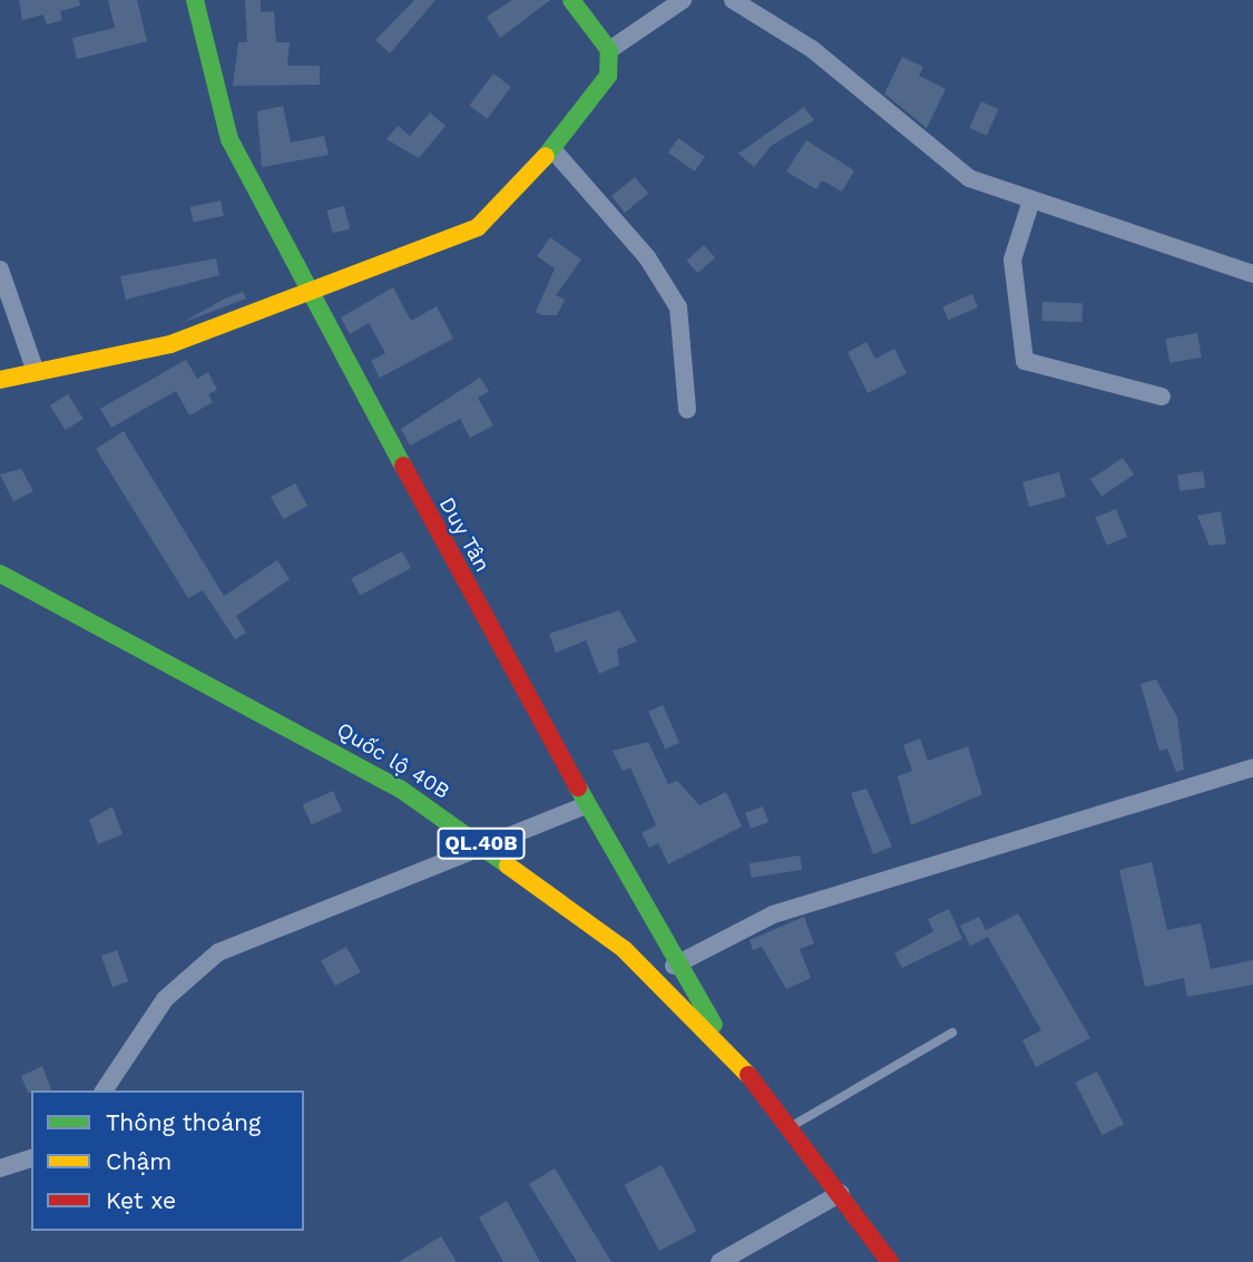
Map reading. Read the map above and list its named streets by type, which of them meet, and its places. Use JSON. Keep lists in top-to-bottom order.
{
  "streets": {
    "main road": ["Duy Tân", "Quốc lộ 40B", "QL.40B"]
  },
  "crossings": [
    ["Duy Tân", "Quốc lộ 40B"]
  ],
  "legend": ["Thông thoáng", "Chậm", "Kẹt xe"]
}
